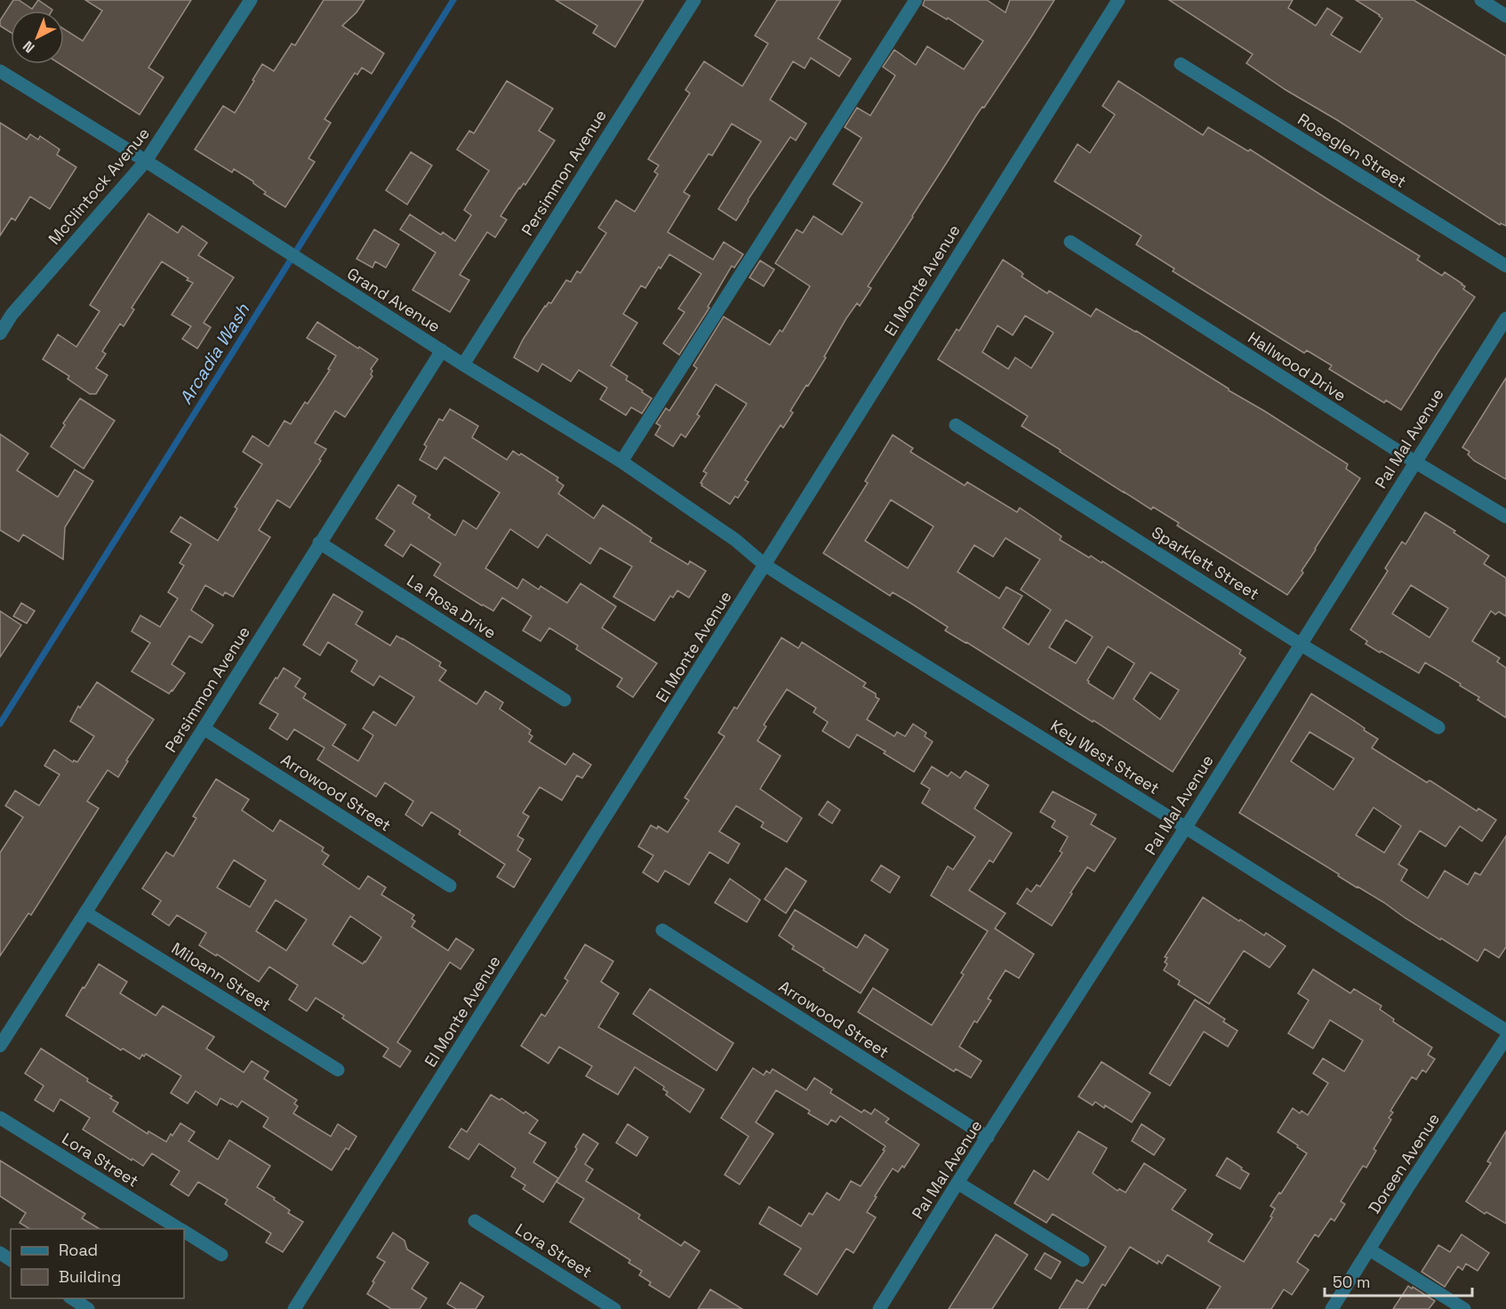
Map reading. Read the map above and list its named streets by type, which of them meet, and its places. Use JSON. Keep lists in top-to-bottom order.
{
  "streets": {
    "street": [
      "Roseglen Street",
      "Persimmon Avenue",
      "McClintock Avenue",
      "El Monte Avenue",
      "Grand Avenue",
      "Hallwood Drive",
      "Pal Mal Avenue",
      "Sparklett Street",
      "La Rosa Drive",
      "Key West Street",
      "Arrowood Street",
      "Miloann Street",
      "Lora Street",
      "Doreen Avenue"
    ]
  },
  "crossings": [
    ["Persimmon Avenue", "Grand Avenue"],
    ["Persimmon Avenue", "La Rosa Drive"],
    ["Persimmon Avenue", "Arrowood Street"],
    ["Persimmon Avenue", "Miloann Street"],
    ["McClintock Avenue", "Grand Avenue"],
    ["El Monte Avenue", "Grand Avenue"],
    ["El Monte Avenue", "Key West Street"],
    ["Grand Avenue", "Key West Street"],
    ["Hallwood Drive", "Pal Mal Avenue"],
    ["Pal Mal Avenue", "Sparklett Street"],
    ["Pal Mal Avenue", "Key West Street"],
    ["Pal Mal Avenue", "Arrowood Street"]
  ],
  "water": ["Arcadia Wash"],
  "legend": ["Road", "Building"],
  "scale_bar": "50 m",
  "north": "bottom left"
}
